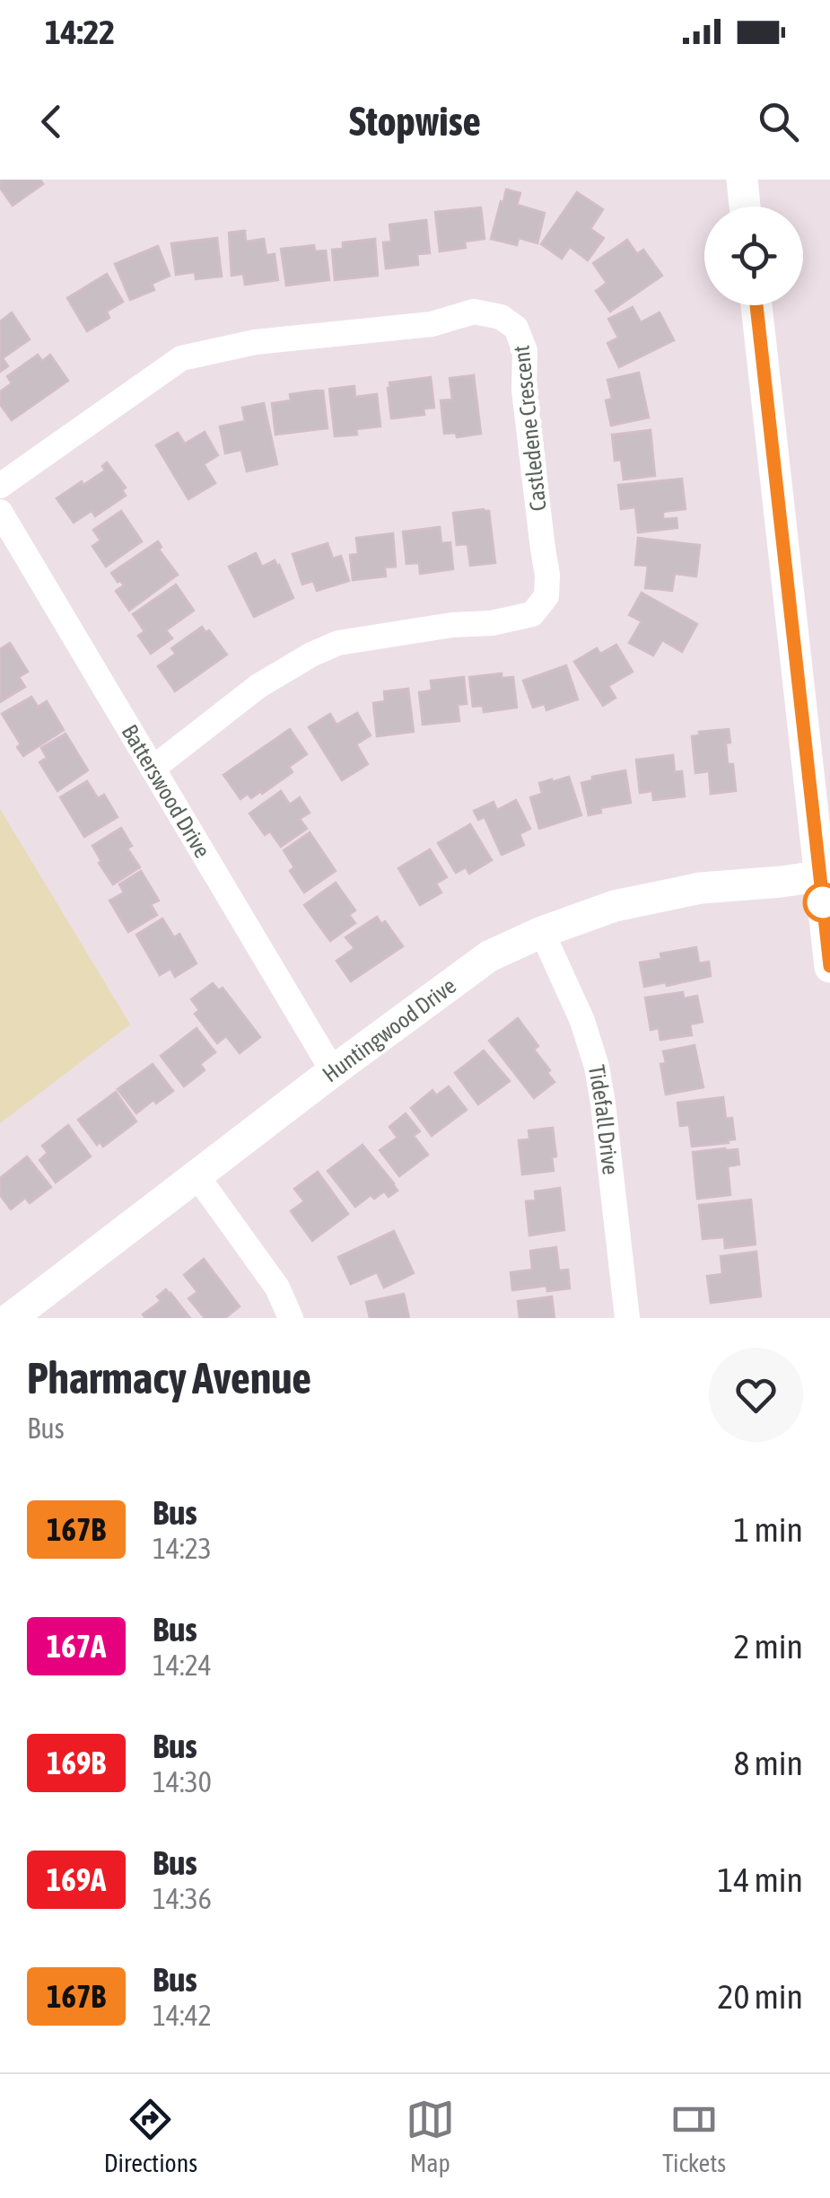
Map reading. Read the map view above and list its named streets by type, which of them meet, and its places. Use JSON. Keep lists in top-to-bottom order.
{
  "streets": {
    "street": [
      "Castledene Crescent",
      "Batterswood Drive",
      "Huntingwood Drive",
      "Tidefall Drive"
    ]
  },
  "crossings": [
    ["Castledene Crescent", "Batterswood Drive"],
    ["Batterswood Drive", "Huntingwood Drive"],
    ["Huntingwood Drive", "Tidefall Drive"]
  ],
  "lines": ["bus line 167B"],
  "page": {
    "status": "14:22",
    "header": "Stopwise",
    "heading": ["Pharmacy Avenue", "Bus"],
    "list": [
      {
        "mark": "167B",
        "name": "Bus",
        "note": "14:23",
        "value": "1 min"
      },
      {
        "mark": "167A",
        "name": "Bus",
        "note": "14:24",
        "value": "2 min"
      },
      {
        "mark": "169B",
        "name": "Bus",
        "note": "14:30",
        "value": "8 min"
      },
      {
        "mark": "169A",
        "name": "Bus",
        "note": "14:36",
        "value": "14 min"
      },
      {
        "mark": "167B",
        "name": "Bus",
        "note": "14:42",
        "value": "20 min"
      }
    ],
    "tabs": ["Directions", "Map", "Tickets"]
  }
}
